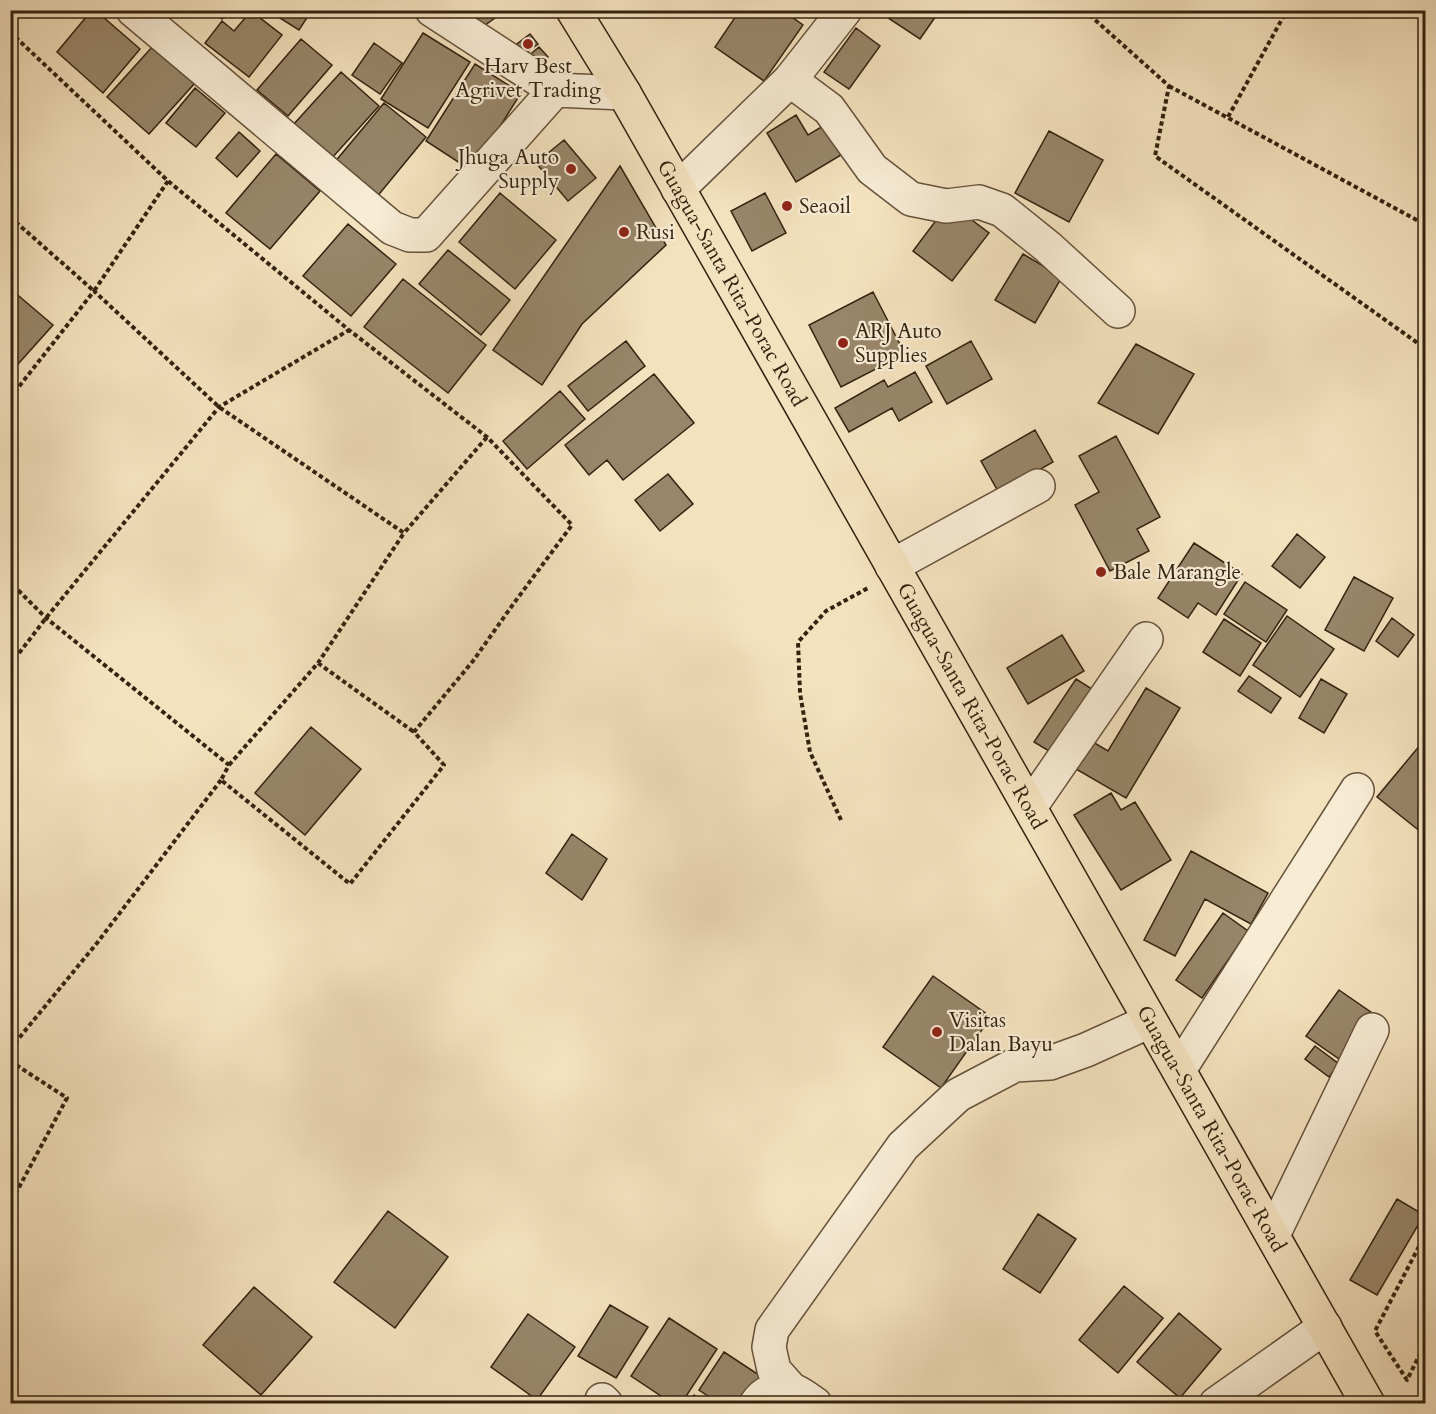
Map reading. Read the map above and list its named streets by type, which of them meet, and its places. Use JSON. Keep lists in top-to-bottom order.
{
  "streets": {
    "main road": ["Guagua-Santa Rita-Porac Road"]
  },
  "places": [
    "Harv Best Agrivet Trading",
    "Jhuga Auto Supply",
    "Seaoil",
    "Rusi",
    "ARJ Auto Supplies",
    "Bale Marangle",
    "Visitas Dalan Bayu"
  ]
}
